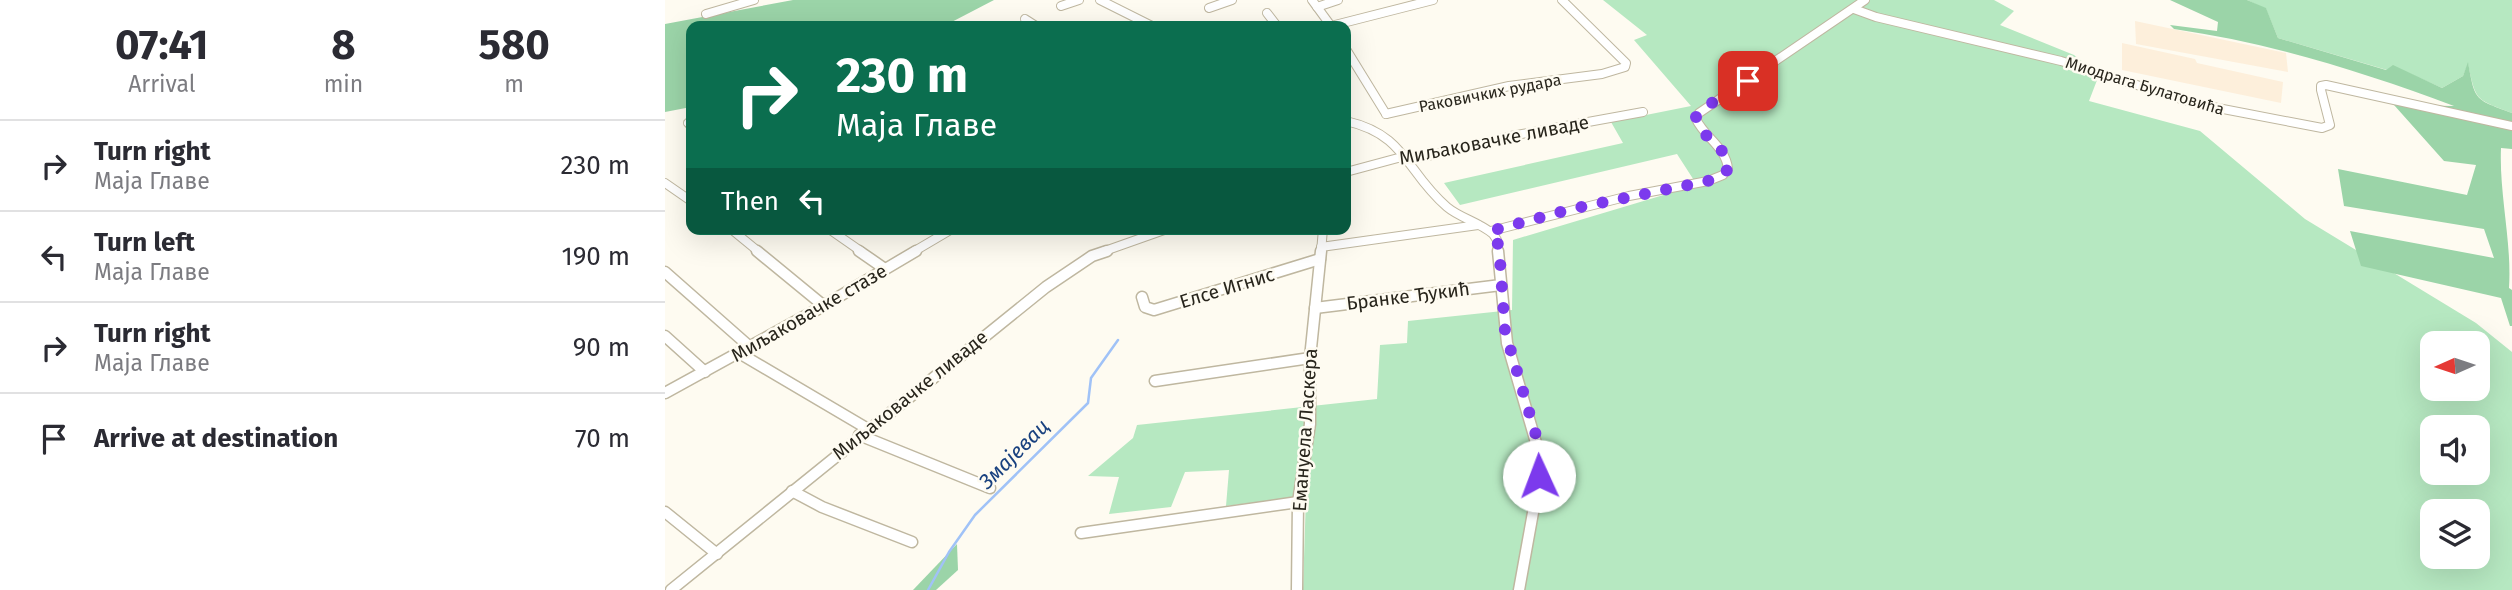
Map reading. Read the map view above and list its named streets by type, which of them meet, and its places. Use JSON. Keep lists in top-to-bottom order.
{
  "streets": {
    "street": [
      "Миодрага Булатовића",
      "Раковичких рудара",
      "Миљаковачке ливаде",
      "Елсе Игнис",
      "Бранке Ђукић",
      "Миљаковачке стазе",
      "Емануела Ласкера"
    ]
  },
  "crossings": [
    ["Елсе Игнис", "Емануела Ласкера"],
    ["Бранке Ђукић", "Емануела Ласкера"]
  ],
  "water": ["Змајевац"],
  "north": "left",
  "page": {
    "eta": [
      "07:41",
      "Arrival",
      "8",
      "min",
      "580",
      "m"
    ],
    "turn": ["230 m", "Маја Главе"],
    "list": [
      {
        "name": "Turn right",
        "note": "Маја Главе",
        "value": "230 m"
      },
      {
        "name": "Turn left",
        "note": "Маја Главе",
        "value": "190 m"
      },
      {
        "name": "Turn right",
        "note": "Маја Главе",
        "value": "90 m"
      },
      {
        "name": "Arrive at destination",
        "value": "70 m"
      }
    ],
    "then": "Then"
  }
}
